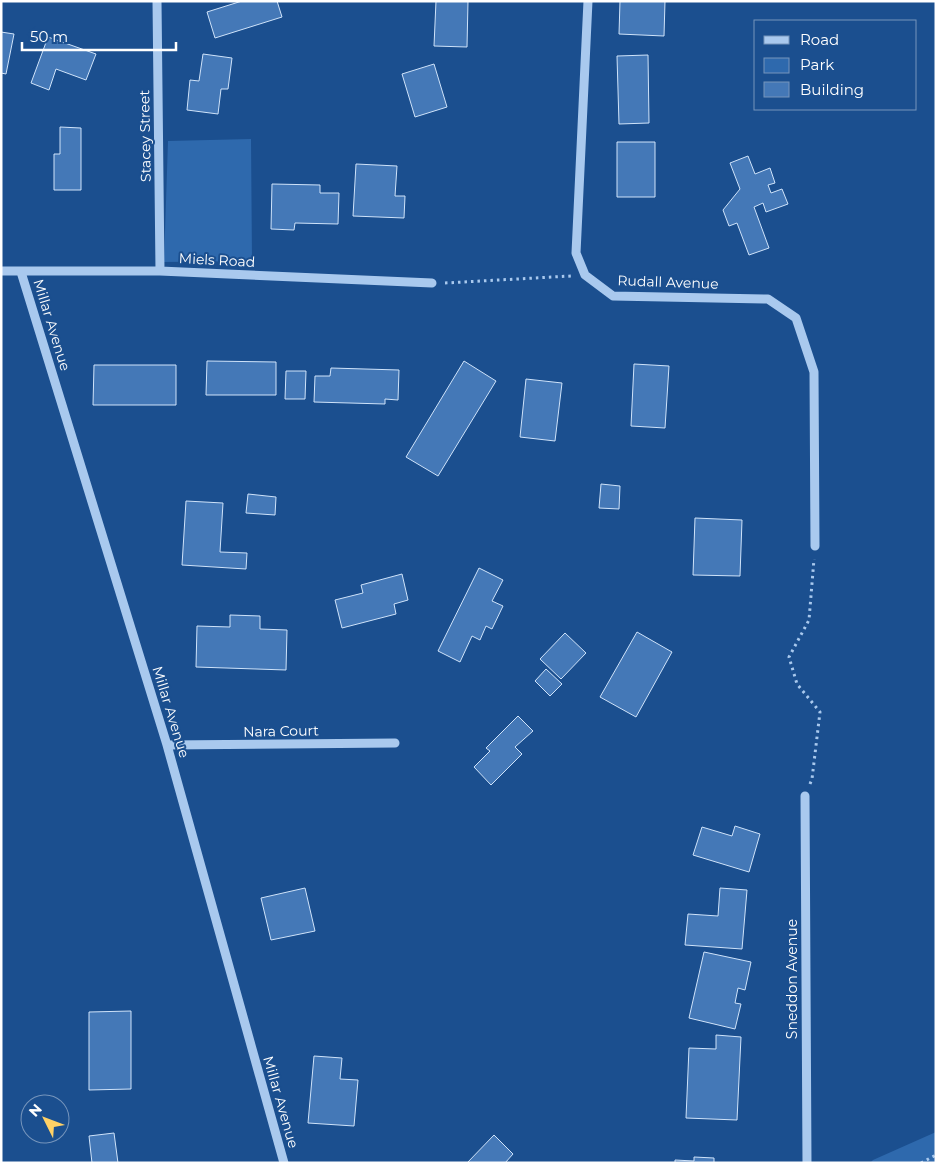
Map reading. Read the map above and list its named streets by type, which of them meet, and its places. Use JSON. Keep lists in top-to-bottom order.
{
  "streets": {
    "street": [
      "Stacey Street",
      "Miels Road",
      "Rudall Avenue",
      "Millar Avenue",
      "Nara Court",
      "Sneddon Avenue"
    ]
  },
  "crossings": [
    ["Stacey Street", "Miels Road"],
    ["Miels Road", "Millar Avenue"],
    ["Millar Avenue", "Nara Court"]
  ],
  "legend": ["Road", "Park", "Building"],
  "scale_bar": "50 m",
  "north": "top left"
}
